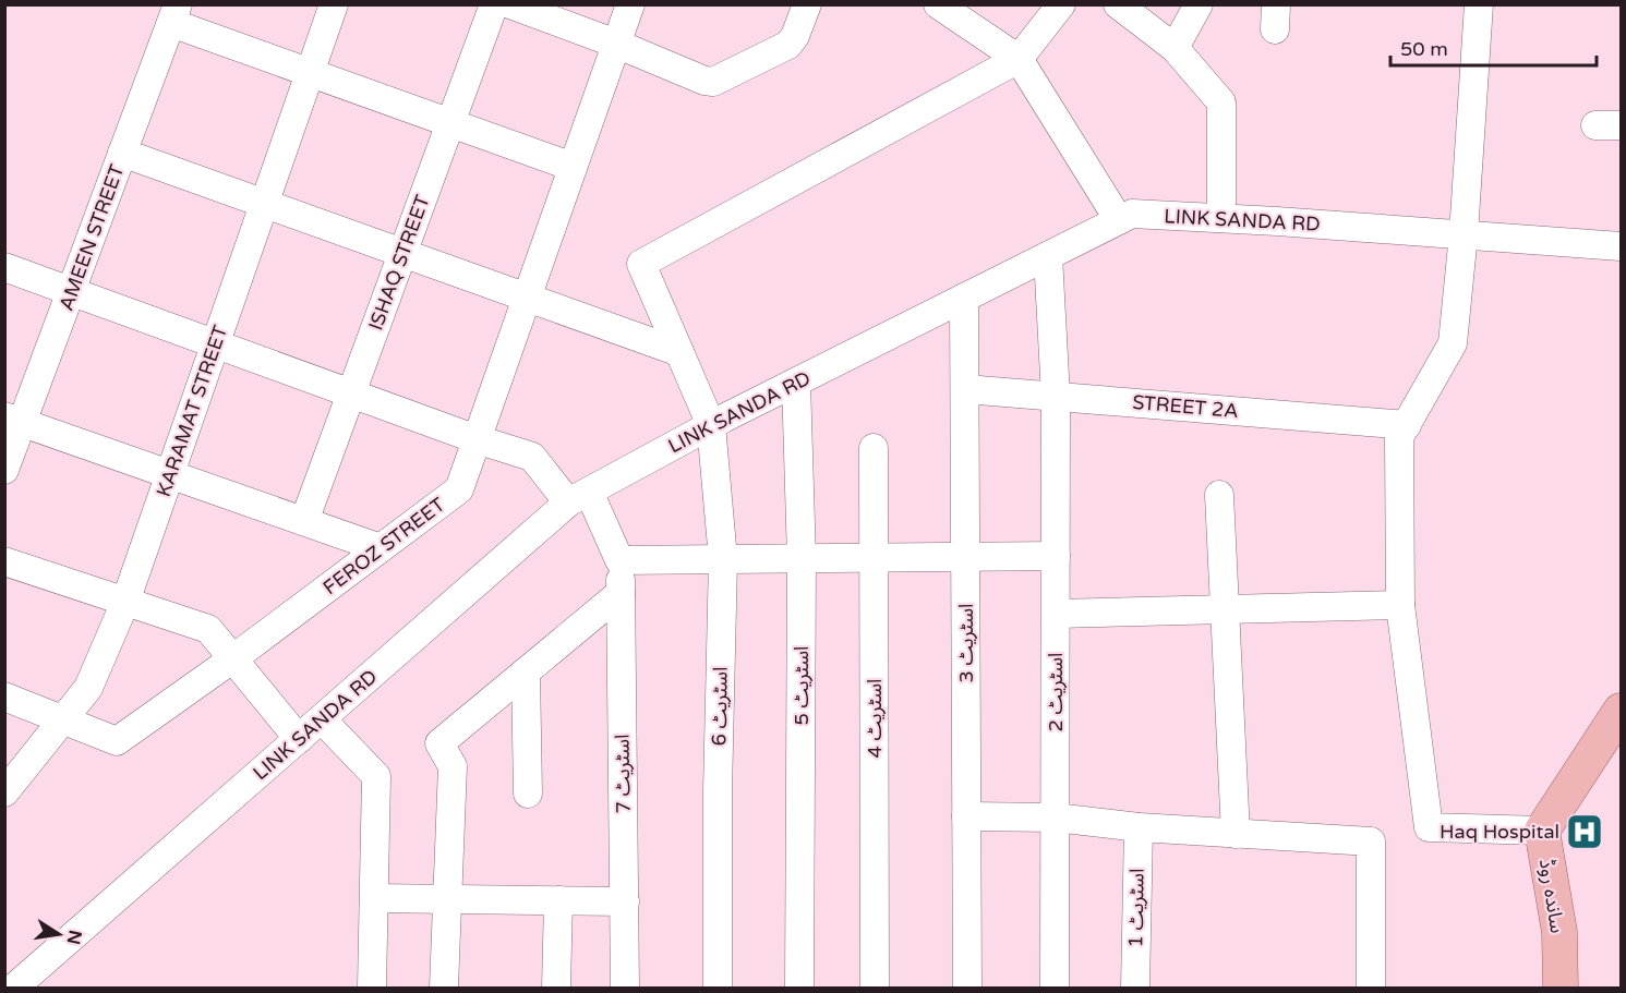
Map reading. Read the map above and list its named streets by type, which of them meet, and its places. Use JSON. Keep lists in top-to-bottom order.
{
  "streets": {
    "main road": ["ساندہ روڈ"],
    "street": [
      "LINK SANDA RD",
      "AMEEN STREET",
      "ISHAQ STREET",
      "STREET 2A",
      "KARAMAT STREET",
      "FEROZ STREET",
      "اسٹریٹ 3",
      "اسٹریٹ 5",
      "اسٹریٹ 2",
      "اسٹریٹ 6",
      "اسٹریٹ 4",
      "اسٹریٹ 7",
      "اسٹریٹ 1"
    ]
  },
  "crossings": [
    ["LINK SANDA RD", "اسٹریٹ 3"],
    ["LINK SANDA RD", "اسٹریٹ 5"],
    ["LINK SANDA RD", "اسٹریٹ 2"],
    ["LINK SANDA RD", "اسٹریٹ 6"],
    ["STREET 2A", "اسٹریٹ 3"],
    ["STREET 2A", "اسٹریٹ 2"],
    ["KARAMAT STREET", "FEROZ STREET"]
  ],
  "places": {
    "hospital": ["Haq Hospital"]
  },
  "scale_bar": "50 m",
  "north": "right"
}
